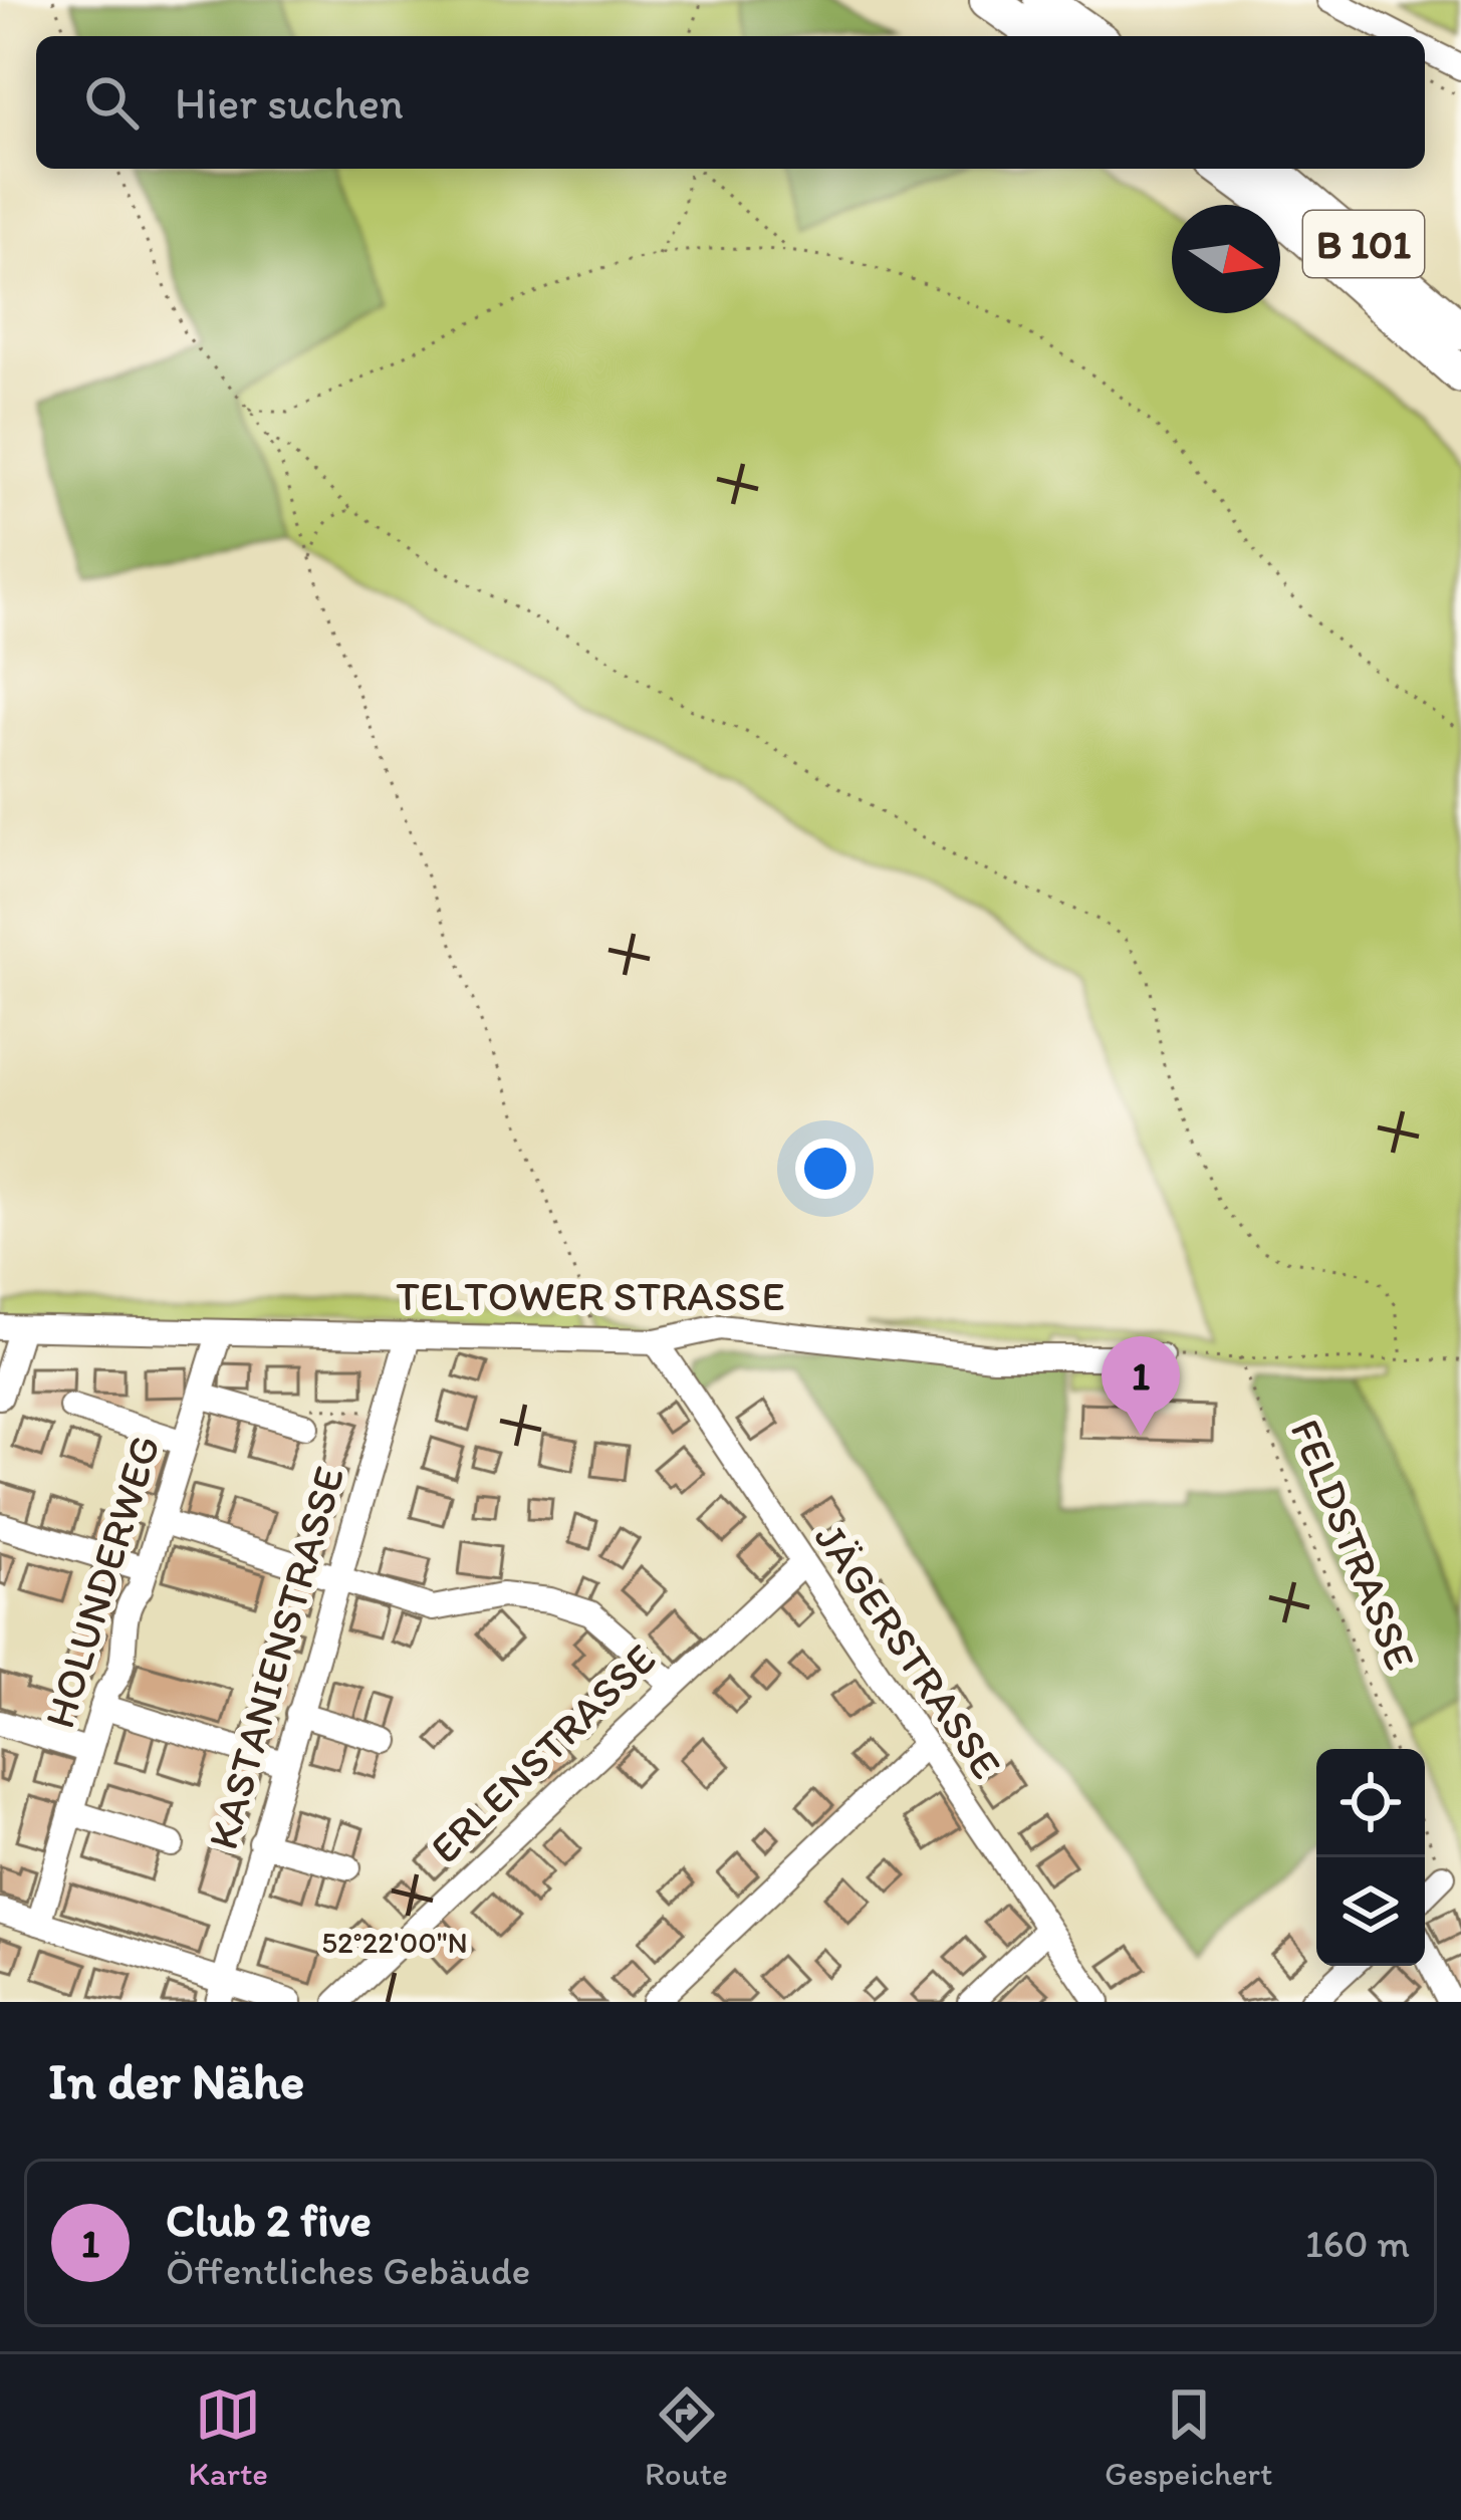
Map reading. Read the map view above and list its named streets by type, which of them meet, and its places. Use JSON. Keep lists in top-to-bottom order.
{
  "streets": {
    "highway": ["B 101"],
    "street": [
      "TELTOWER STRASSE",
      "HOLUNDERWEG",
      "JÄGERSTRASSE",
      "KASTANIENSTRASSE",
      "ERLENSTRASSE"
    ],
    "path": ["FELDSTRASSE"]
  },
  "crossings": [
    ["TELTOWER STRASSE", "HOLUNDERWEG"],
    ["TELTOWER STRASSE", "JÄGERSTRASSE"],
    ["TELTOWER STRASSE", "KASTANIENSTRASSE"],
    ["JÄGERSTRASSE", "ERLENSTRASSE"]
  ],
  "north": "right",
  "page": {
    "search": "Hier suchen",
    "pins": "1",
    "heading": "In der Nähe",
    "list": [
      {
        "mark": "1",
        "name": "Club 2 five",
        "note": "Öffentliches Gebäude",
        "value": "160 m"
      }
    ],
    "nav": ["Karte", "Route", "Gespeichert"]
  },
  "coordinates": ["52°22'00\"N"]
}
